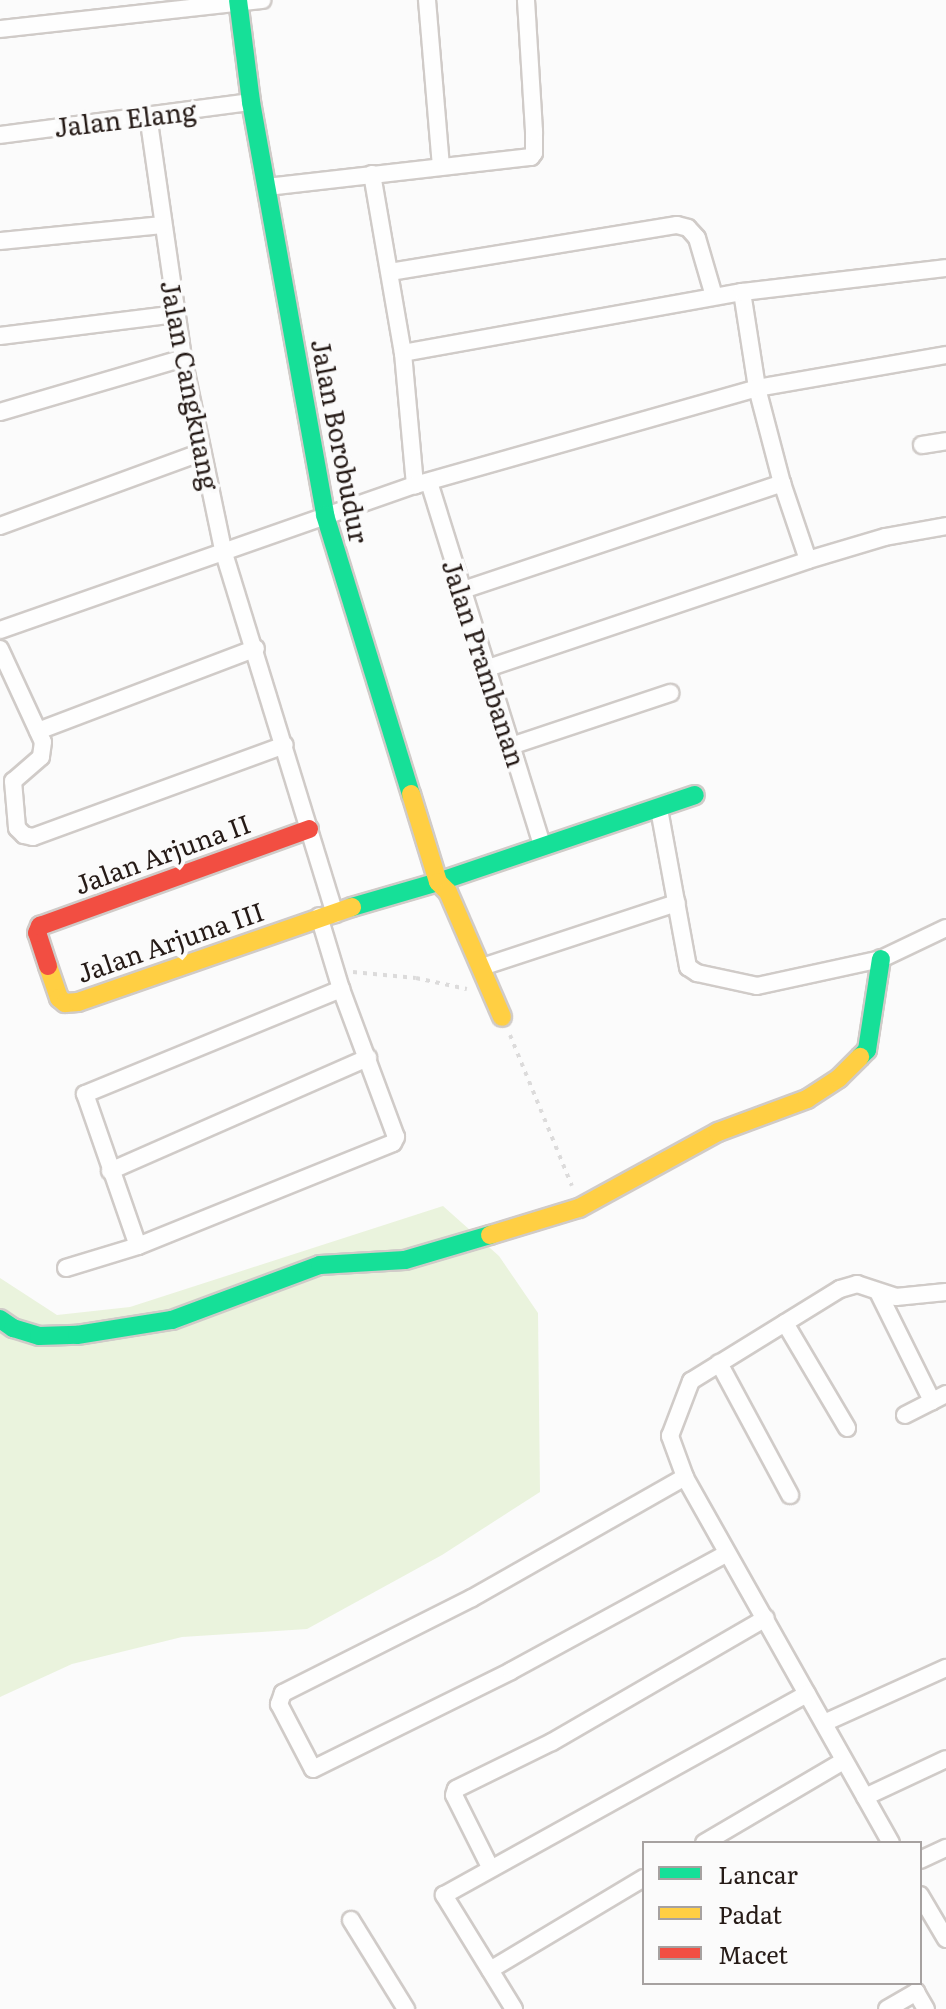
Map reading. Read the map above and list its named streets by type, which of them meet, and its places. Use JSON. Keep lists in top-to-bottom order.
{
  "streets": {
    "street": [
      "Jalan Elang",
      "Jalan Cangkuang",
      "Jalan Borobudur",
      "Jalan Prambanan",
      "Jalan Arjuna II",
      "Jalan Arjuna III"
    ]
  },
  "crossings": [
    ["Jalan Elang", "Jalan Cangkuang"],
    ["Jalan Elang", "Jalan Borobudur"],
    ["Jalan Cangkuang", "Jalan Arjuna II"],
    ["Jalan Cangkuang", "Jalan Arjuna III"],
    ["Jalan Arjuna II", "Jalan Arjuna III"]
  ],
  "legend": ["Lancar", "Padat", "Macet"]
}
